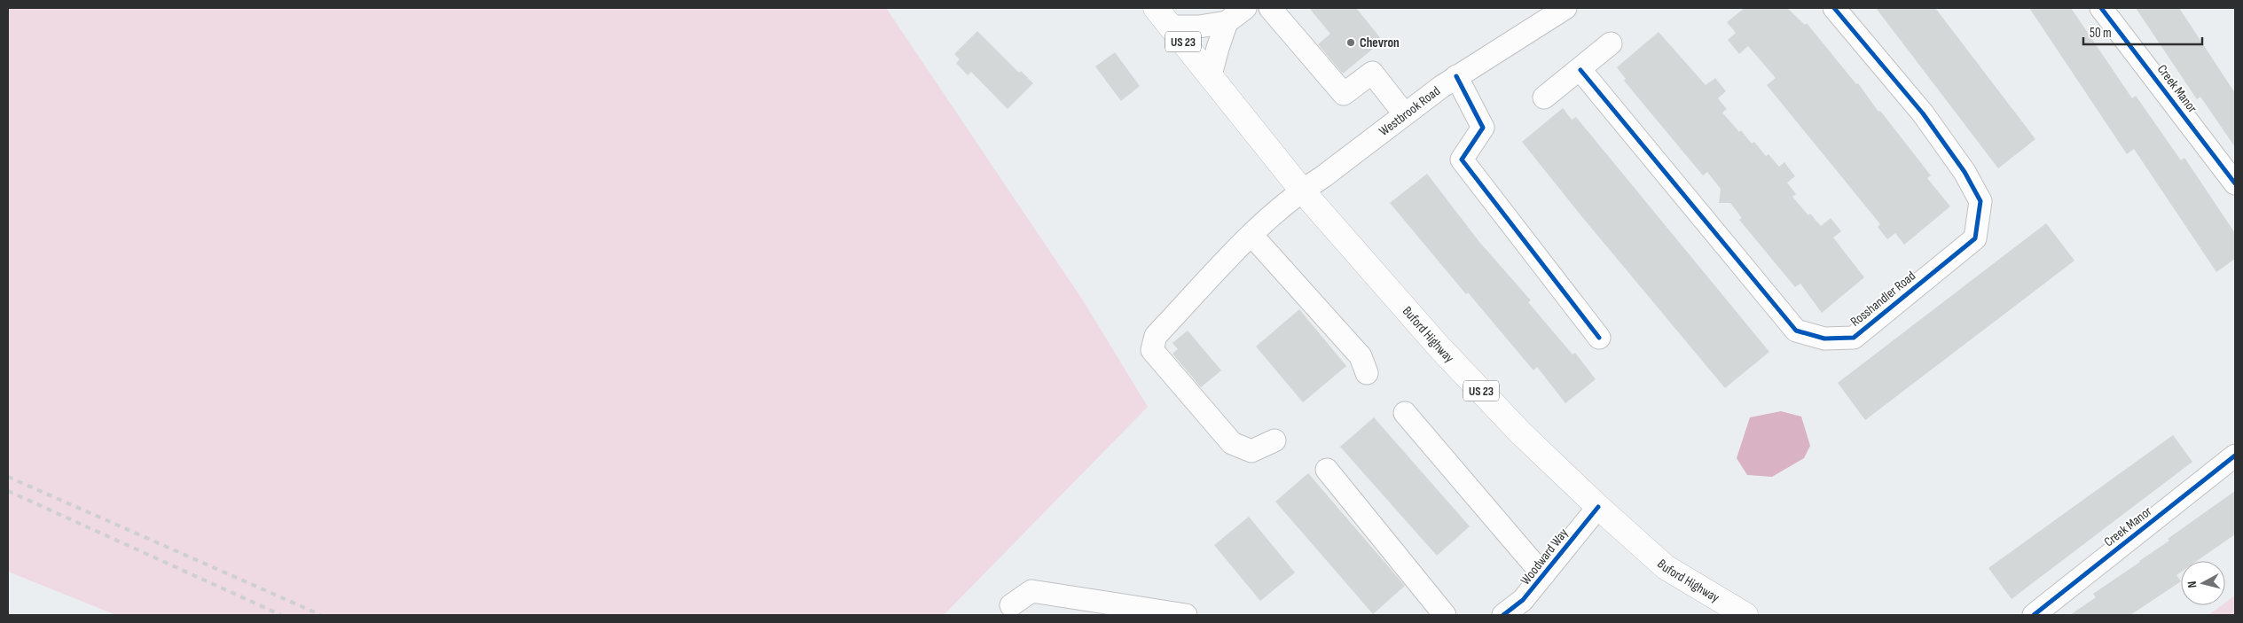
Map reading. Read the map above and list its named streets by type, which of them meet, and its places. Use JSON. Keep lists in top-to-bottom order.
{
  "streets": {
    "main road": ["US 23", "Buford Highway"],
    "street": [
      "Creek Manor",
      "Westbrook Road",
      "Rosshandler Road",
      "Woodward Way"
    ]
  },
  "crossings": [
    ["Westbrook Road", "Buford Highway"],
    ["Buford Highway", "Woodward Way"]
  ],
  "places": ["Chevron"],
  "scale_bar": "50 m",
  "north": "left"
}
